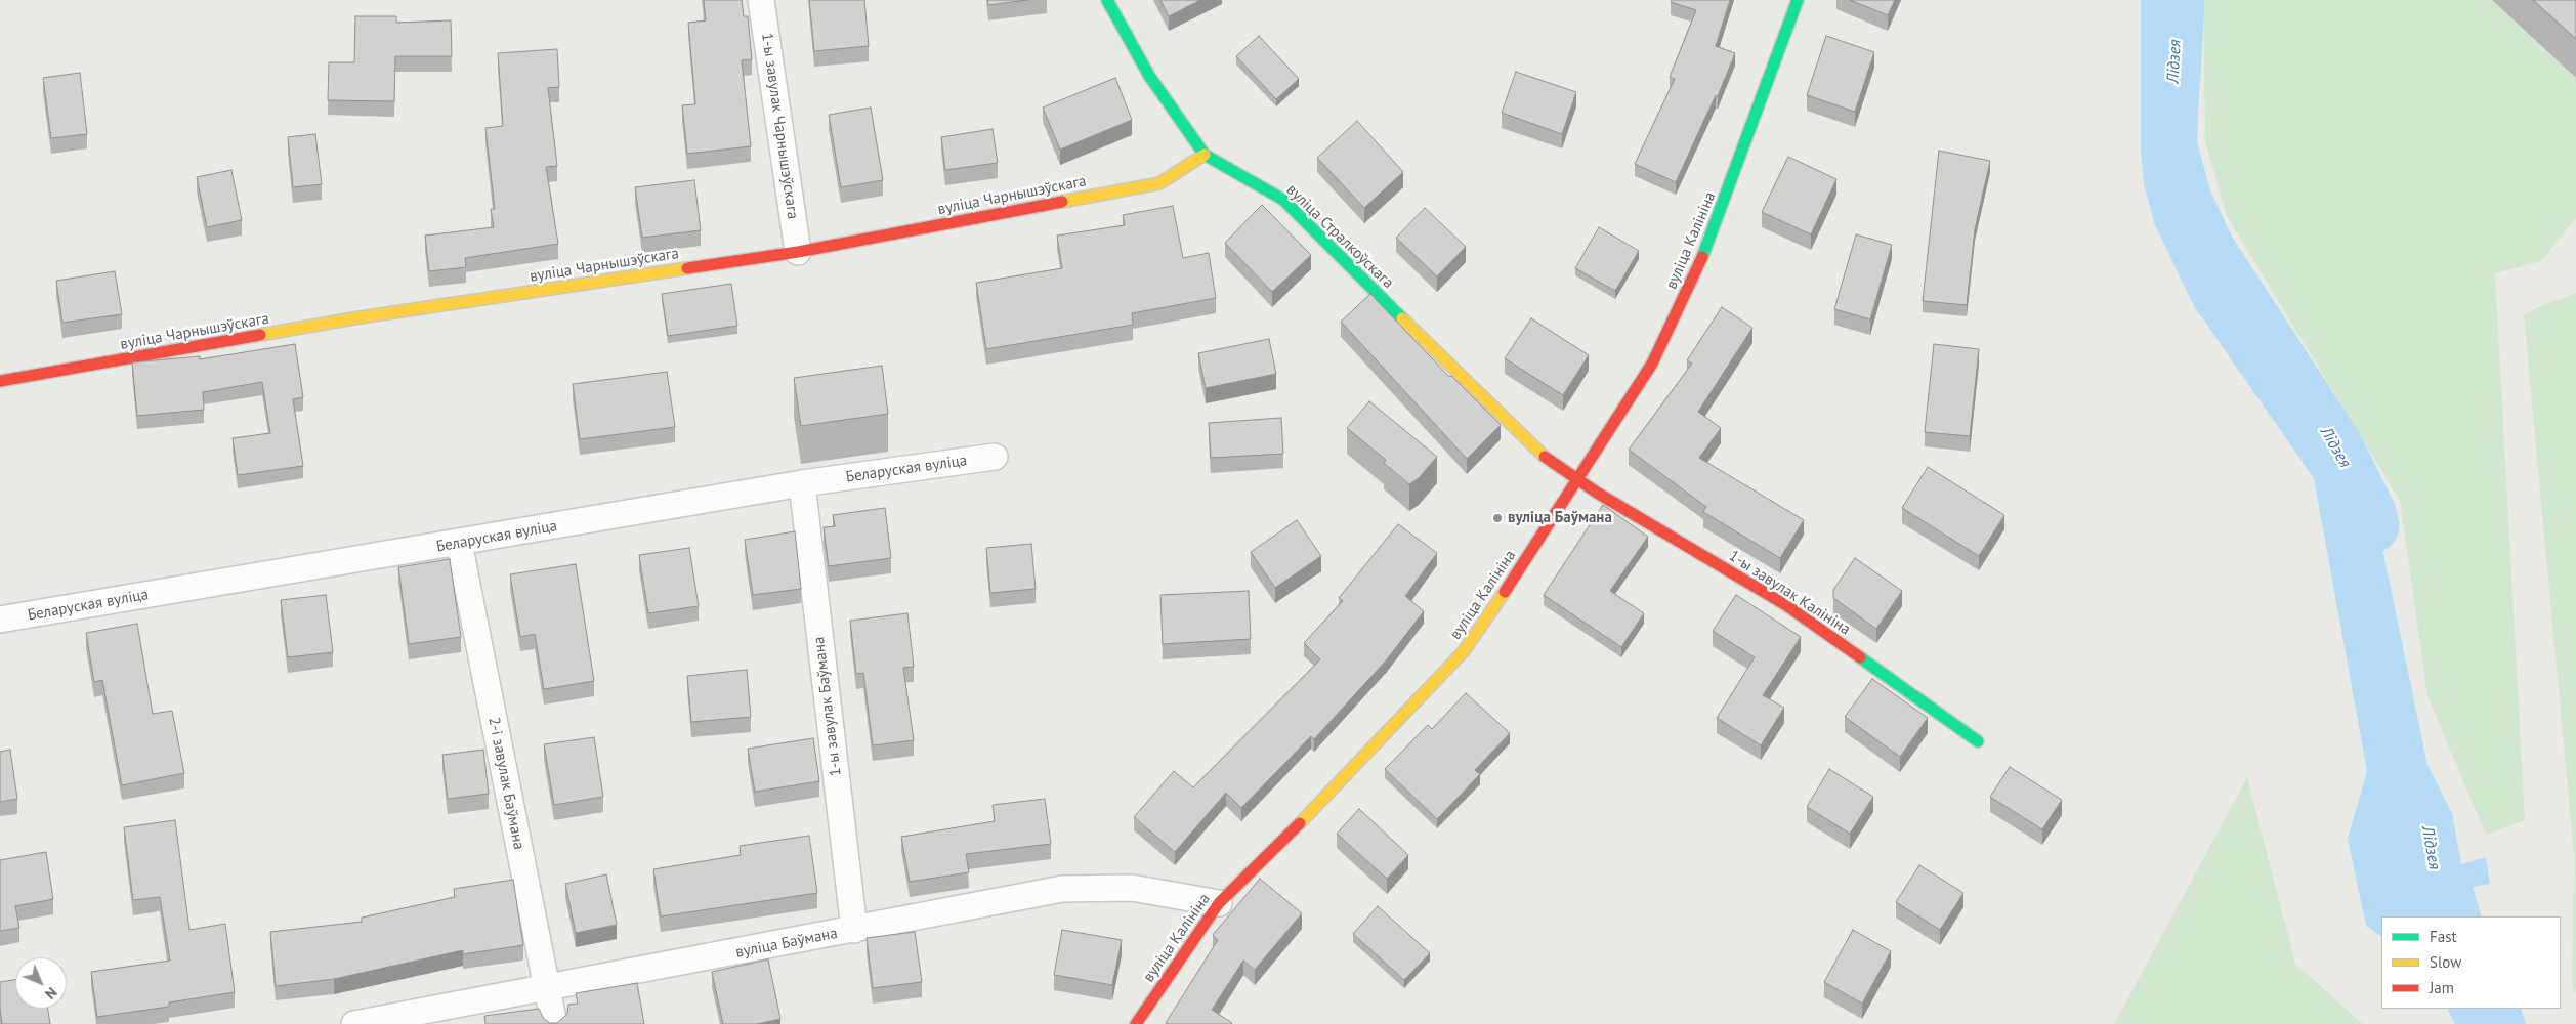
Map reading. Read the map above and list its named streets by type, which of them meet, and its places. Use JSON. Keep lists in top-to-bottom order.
{
  "streets": {
    "street": [
      "1-ы завулак Чарнышэўскага",
      "вуліца Чарнышэўскага",
      "вуліца Стралкоўскага",
      "вуліца Калініна",
      "Беларуская вуліца",
      "1-ы завулак Калініна",
      "1-ы завулак Баўмана",
      "2-і завулак Баўмана",
      "вуліца Баўмана"
    ]
  },
  "crossings": [
    ["1-ы завулак Чарнышэўскага", "вуліца Чарнышэўскага"],
    ["вуліца Чарнышэўскага", "вуліца Стралкоўскага"],
    ["вуліца Стралкоўскага", "вуліца Калініна"],
    ["вуліца Стралкоўскага", "1-ы завулак Калініна"],
    ["вуліца Калініна", "1-ы завулак Калініна"],
    ["вуліца Калініна", "вуліца Баўмана"],
    ["Беларуская вуліца", "1-ы завулак Баўмана"],
    ["Беларуская вуліца", "2-і завулак Баўмана"],
    ["1-ы завулак Баўмана", "вуліца Баўмана"],
    ["2-і завулак Баўмана", "вуліца Баўмана"]
  ],
  "water": ["Лідзея"],
  "places": ["вуліца Баўмана"],
  "legend": ["Fast", "Slow", "Jam"],
  "north": "bottom right"
}
